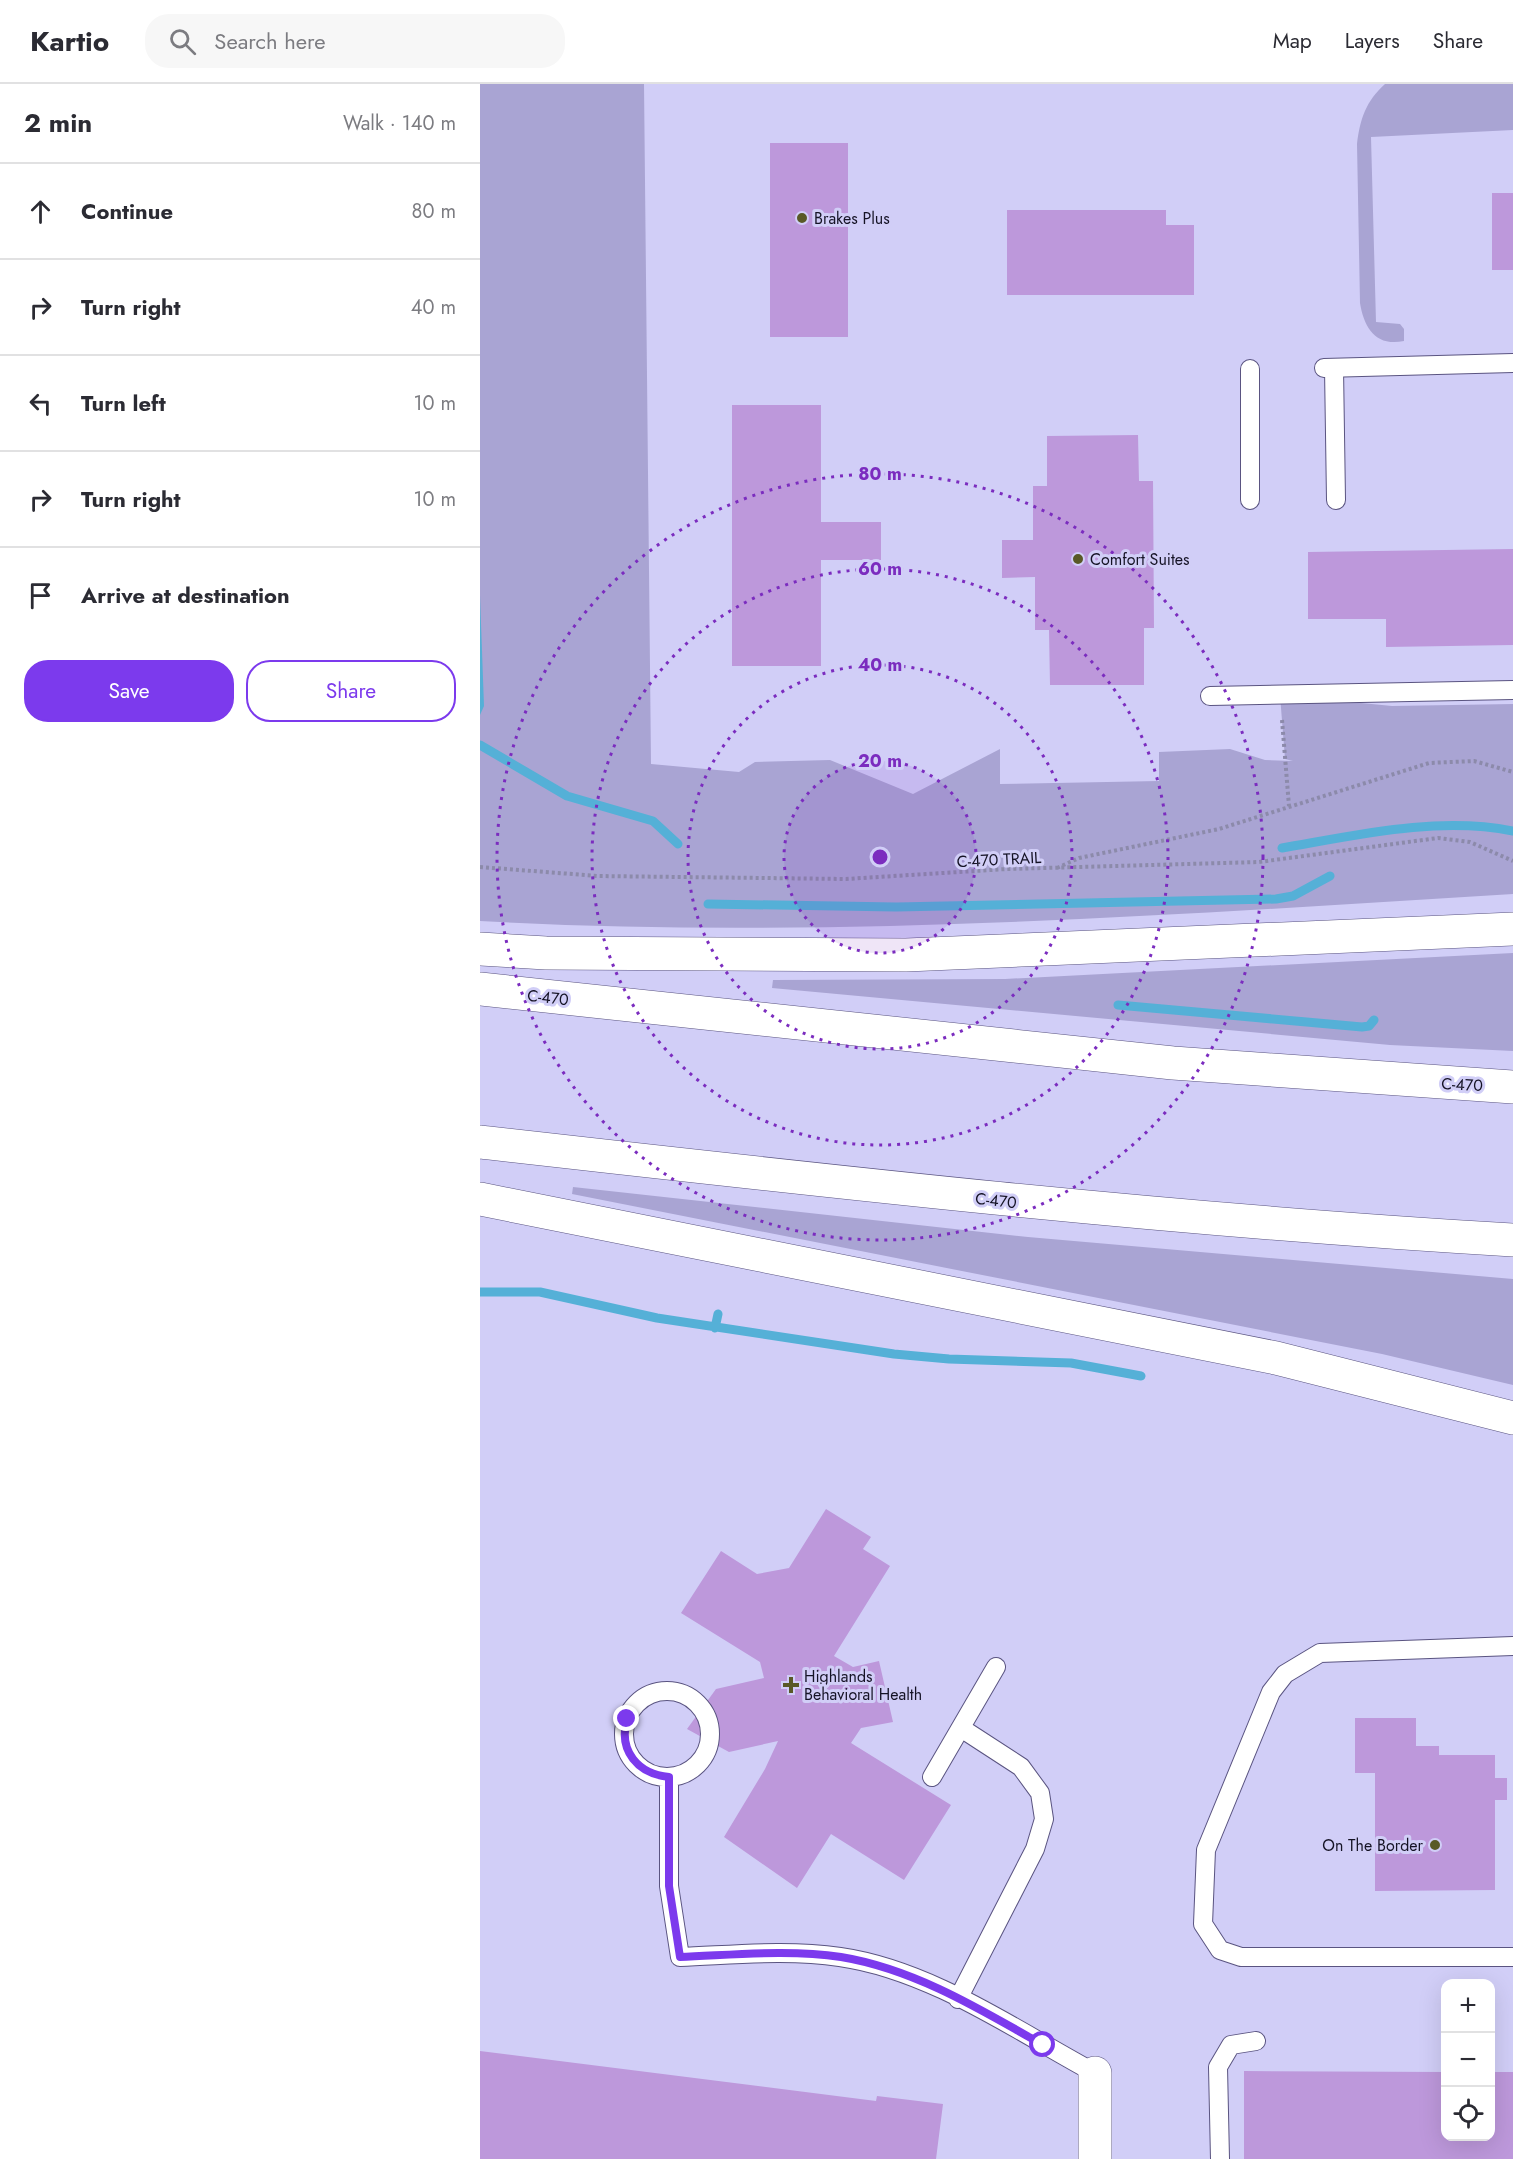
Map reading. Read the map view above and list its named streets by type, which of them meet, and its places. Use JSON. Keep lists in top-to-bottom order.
{
  "streets": {
    "main road": ["C-470"],
    "path": ["C-470 TRAIL"]
  },
  "places": {
    "other": ["Brakes Plus", "Comfort Suites", "On The Border"],
    "health": ["Highlands Behavioral Health"]
  },
  "page": {
    "header": "Kartio",
    "search": "Search here",
    "nav": ["Map", "Layers", "Share"],
    "heading": ["2 min", "Walk · 140 m"],
    "list": [
      ["Continue", "80 m"],
      ["Turn right", "40 m"],
      ["Turn left", "10 m"],
      ["Turn right", "10 m"],
      "Arrive at destination"
    ],
    "buttons": ["Save", "Share"],
    "map_buttons": ["+", "−"]
  },
  "rings": [
    "80 m",
    "60 m",
    "40 m",
    "20 m"
  ]
}
